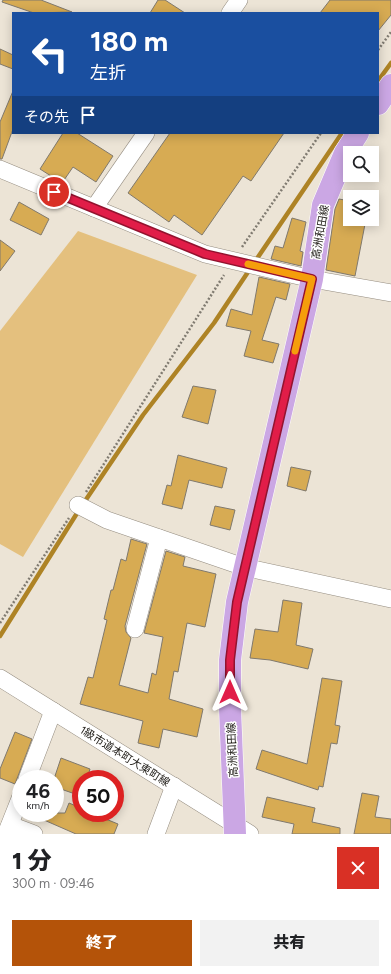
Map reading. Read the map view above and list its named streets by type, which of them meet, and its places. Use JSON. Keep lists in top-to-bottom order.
{
  "streets": {
    "main road": ["高洲和田線"],
    "street": ["1級市道本町大東町線"]
  },
  "crossings": [
    ["高洲和田線", "1級市道本町大東町線"]
  ],
  "page": {
    "turn": ["180 m", "左折"],
    "then": "その先",
    "speed": "46 km/h",
    "limit": "50",
    "heading": ["1 分", "300 m · 09:46"],
    "buttons": ["終了", "共有"]
  }
}
